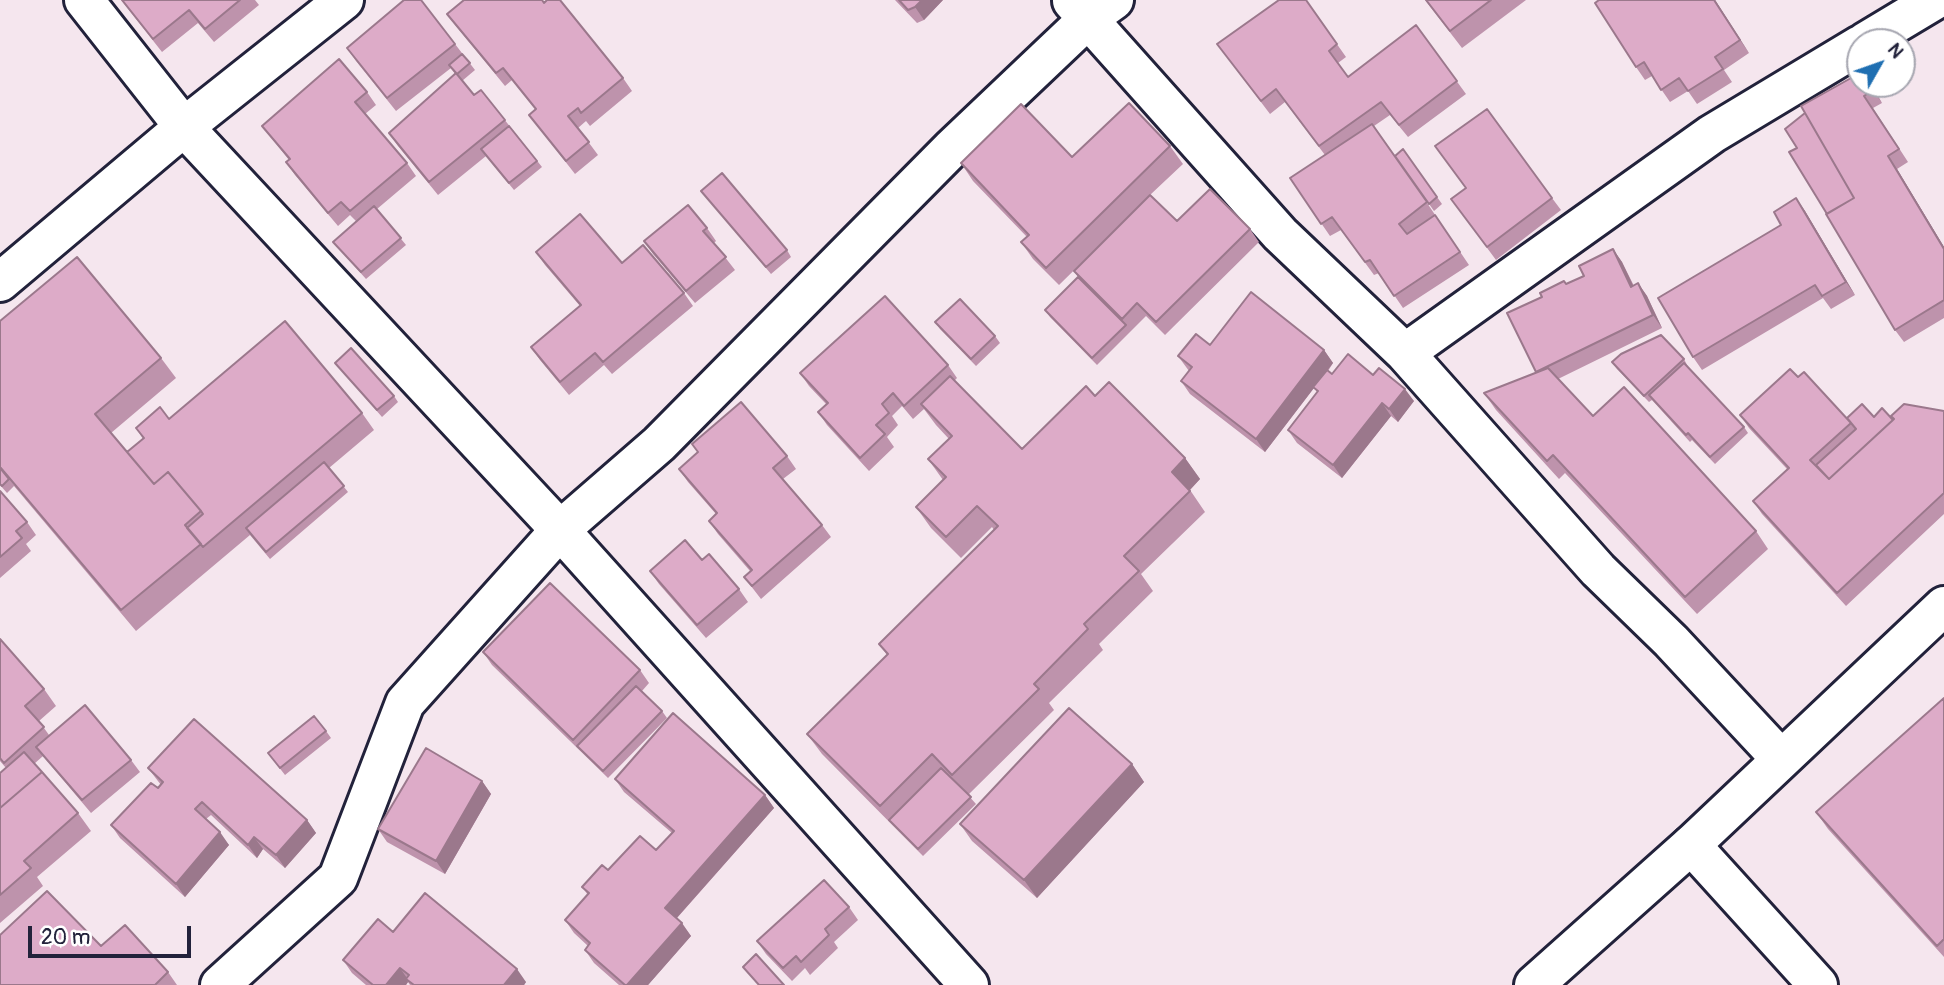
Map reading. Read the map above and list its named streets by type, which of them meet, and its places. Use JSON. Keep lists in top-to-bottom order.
{
  "scale_bar": "20 m",
  "north": "top right"
}
